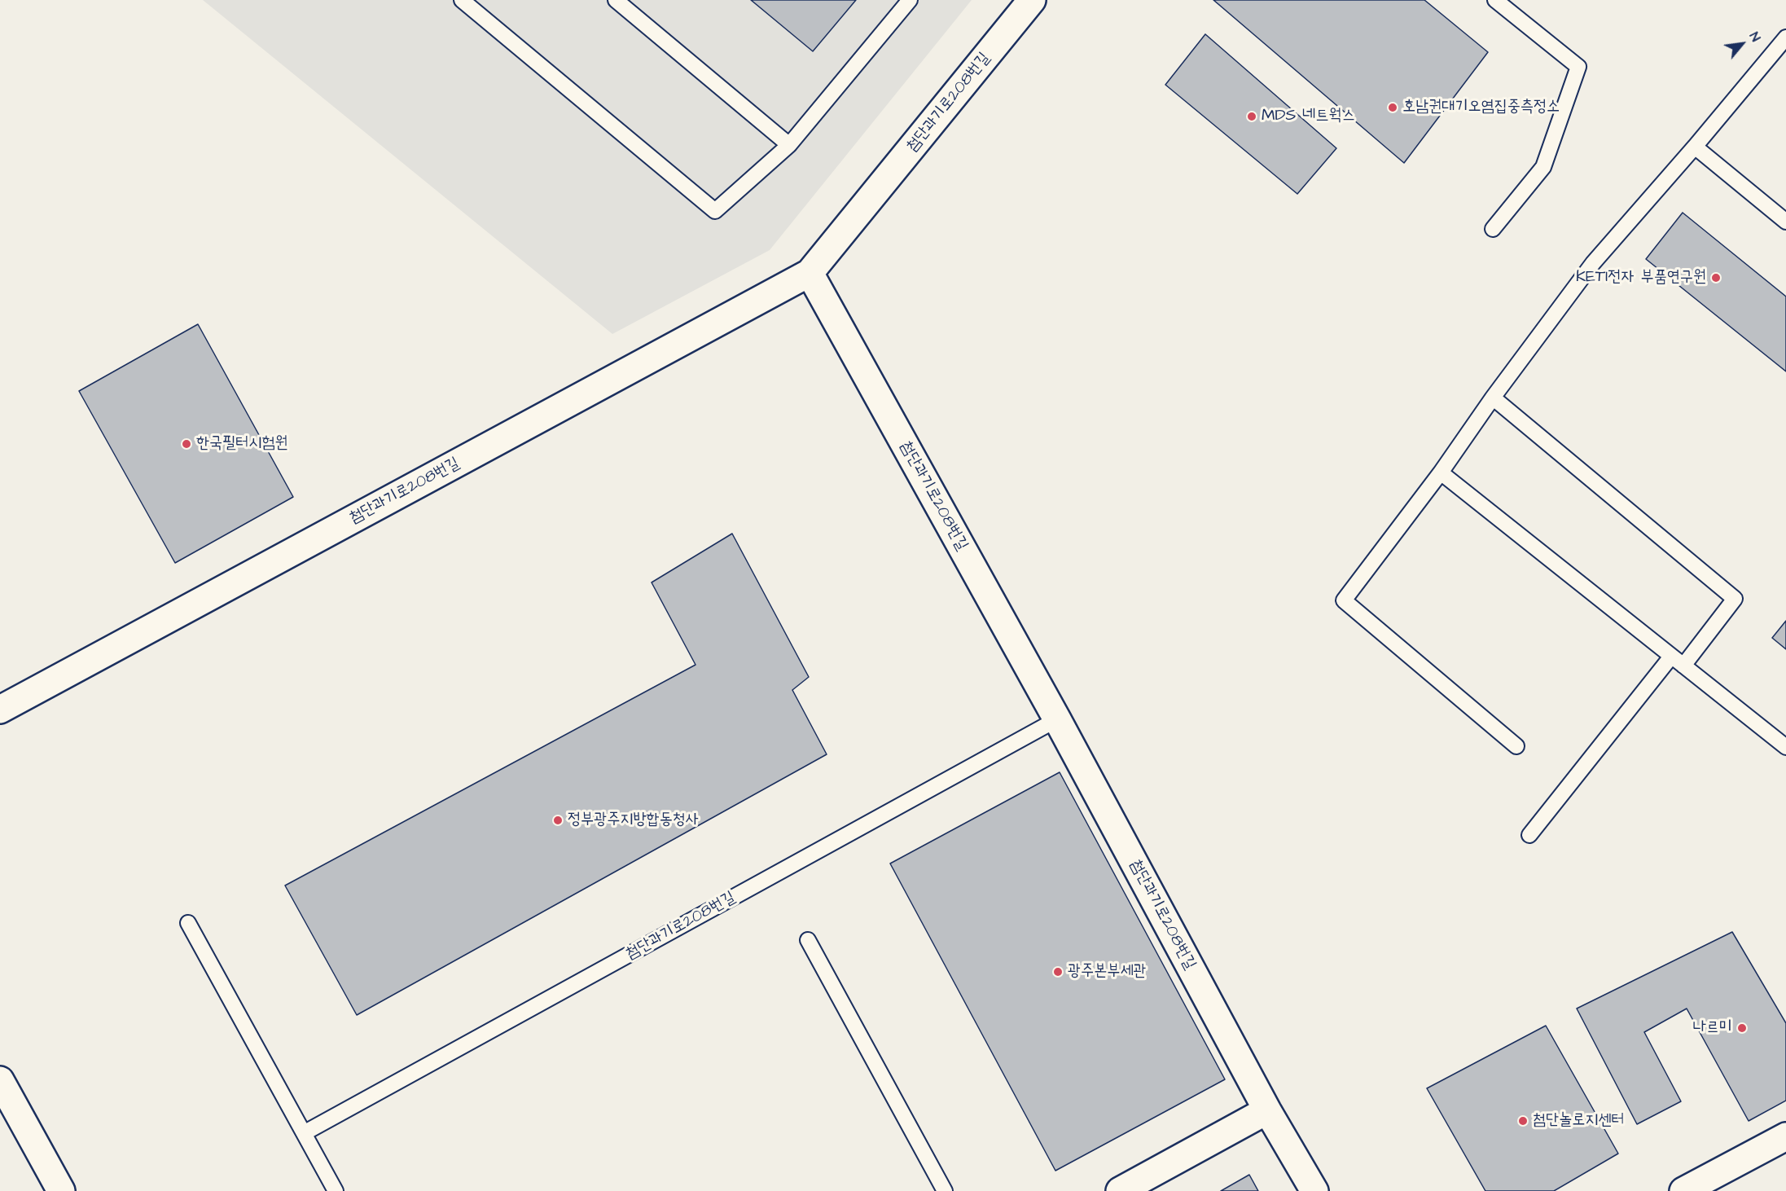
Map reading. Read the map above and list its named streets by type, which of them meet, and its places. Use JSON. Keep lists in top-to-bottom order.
{
  "streets": {
    "street": ["첨단과기로208번길"]
  },
  "places": [
    "호남권대기오염집중측정소",
    "MDS 네트웍스",
    "KETI전자 부품연구원",
    "한국필터시험원",
    "정부광주지방합동청사",
    "광주본부세관",
    "나르미",
    "첨단놀로지센터"
  ],
  "north": "top right"
}
